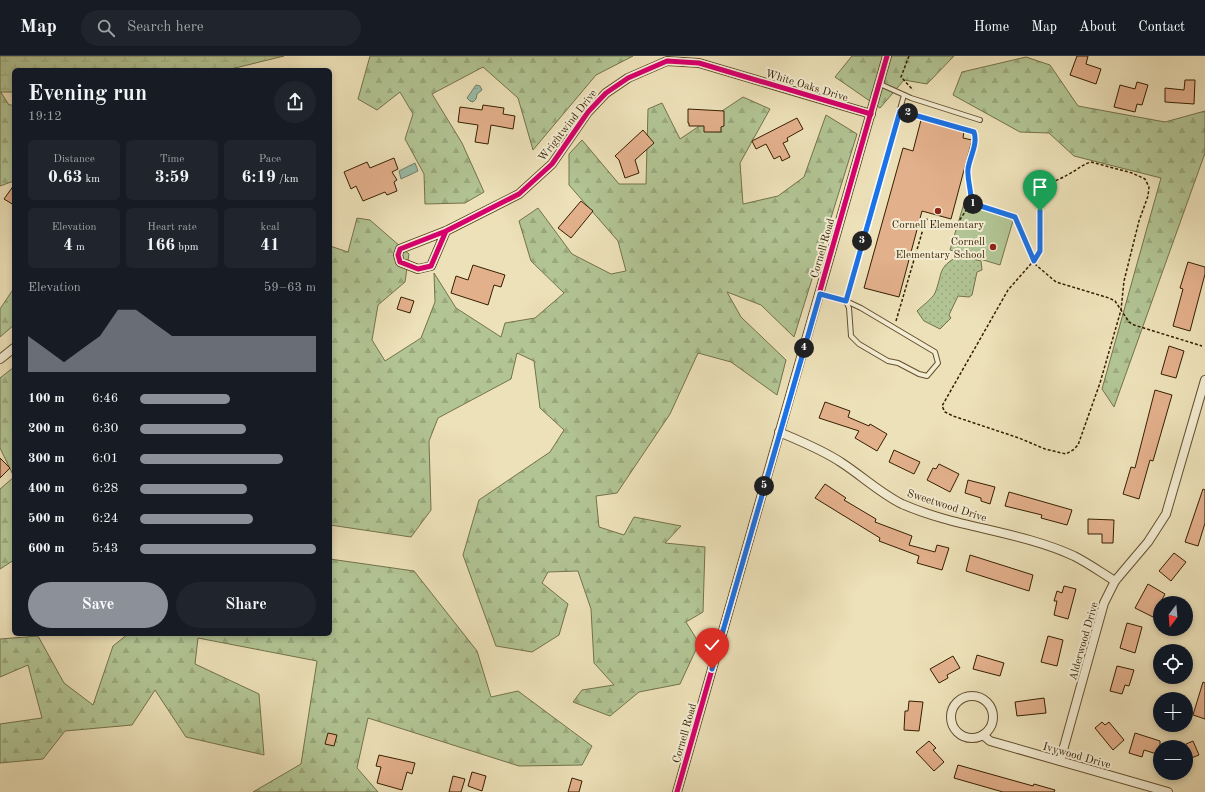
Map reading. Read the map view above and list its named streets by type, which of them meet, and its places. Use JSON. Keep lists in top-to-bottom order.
{
  "streets": {
    "street": [
      "White Oaks Drive",
      "Wrightwind Drive",
      "Cornell Road",
      "Sweetwood Drive",
      "Alderwood Drive",
      "Ivywood Drive"
    ]
  },
  "crossings": [
    ["White Oaks Drive", "Wrightwind Drive"],
    ["White Oaks Drive", "Cornell Road"],
    ["Cornell Road", "Sweetwood Drive"],
    ["Sweetwood Drive", "Alderwood Drive"],
    ["Alderwood Drive", "Ivywood Drive"]
  ],
  "places": ["Cornell Elementary", "Cornell Elementary School"],
  "north": "bottom",
  "page": {
    "header": "Map",
    "search": "Search here",
    "nav": [
      "Home",
      "Map",
      "About",
      "Contact"
    ],
    "heading": ["Evening run", "19:12"],
    "pins": [
      "2",
      "1",
      "3",
      "4",
      "5"
    ],
    "stats": [
      ["Distance", "0.63 km"],
      ["Time", "3:59"],
      ["Pace", "6:19 /km"],
      ["Elevation", "4 m"],
      ["Heart rate", "166 bpm"],
      ["kcal", "41"]
    ],
    "chart": ["Elevation", "59–63 m"],
    "list": [
      {
        "name": "100 m",
        "note": "6:46"
      },
      {
        "name": "200 m",
        "note": "6:30"
      },
      {
        "name": "300 m",
        "note": "6:01"
      },
      {
        "name": "400 m",
        "note": "6:28"
      },
      {
        "name": "500 m",
        "note": "6:24"
      },
      {
        "name": "600 m",
        "note": "5:43"
      }
    ],
    "buttons": ["Save", "Share"],
    "map_buttons": ["+", "−"]
  }
}
